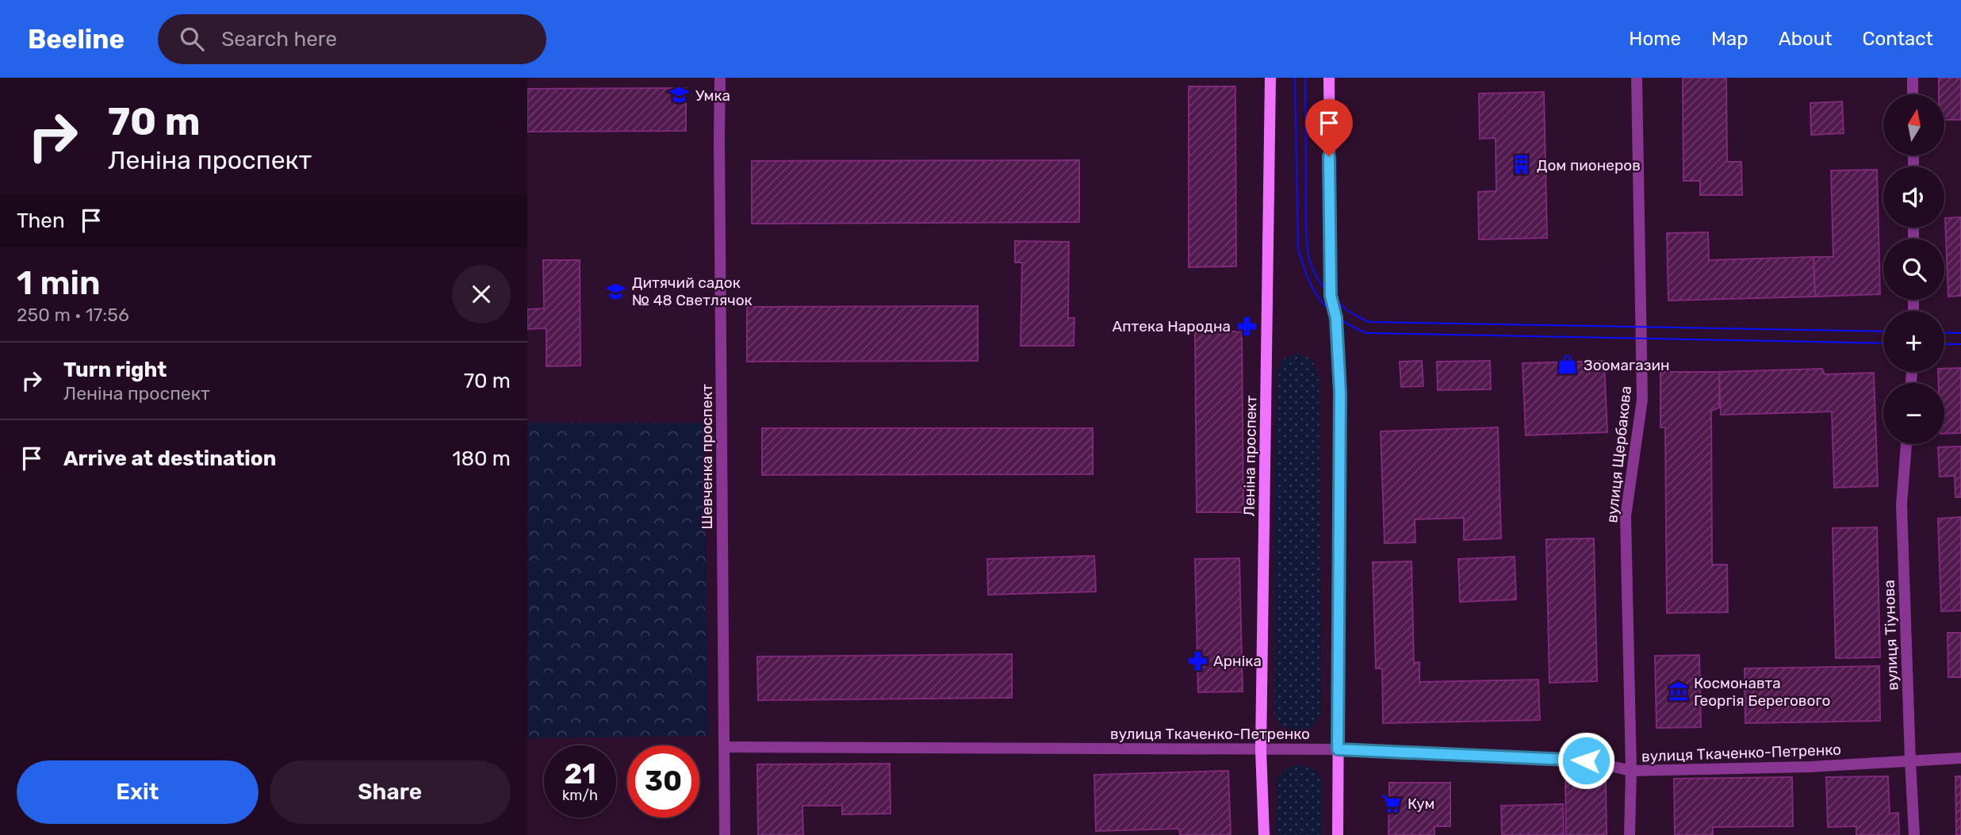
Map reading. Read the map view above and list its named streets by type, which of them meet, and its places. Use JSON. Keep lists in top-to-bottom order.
{
  "streets": {
    "street": [
      "вулиця Щербакова",
      "Леніна проспект",
      "Шевченка проспект",
      "вулиця Тіунова",
      "вулиця Ткаченко-Петренко"
    ]
  },
  "crossings": [
    ["вулиця Щербакова", "вулиця Ткаченко-Петренко"],
    ["Леніна проспект", "вулиця Ткаченко-Петренко"],
    ["Шевченка проспект", "вулиця Ткаченко-Петренко"],
    ["вулиця Тіунова", "вулиця Ткаченко-Петренко"]
  ],
  "places": {
    "school or university": ["Умка", "Дитячий садок № 48 Светлячок"],
    "building": ["Дом пионеров"],
    "pharmacy": ["Аптека Народна", "Арніка"],
    "shop": ["Зоомагазин"],
    "museum": ["Космонавта Георгія Берегового"],
    "supermarket": ["Кум"]
  },
  "north": "top",
  "page": {
    "header": "Beeline",
    "search": "Search here",
    "nav": [
      "Home",
      "Map",
      "About",
      "Contact"
    ],
    "turn": ["70 m", "Леніна проспект"],
    "map_buttons": ["+", "−"],
    "then": "Then",
    "heading": ["1 min", "250 m · 17:56"],
    "list": [
      {
        "name": "Turn right",
        "note": "Леніна проспект",
        "value": "70 m"
      },
      {
        "name": "Arrive at destination",
        "value": "180 m"
      }
    ],
    "speed": "21 km/h",
    "limit": "30",
    "buttons": ["Exit", "Share"]
  }
}
